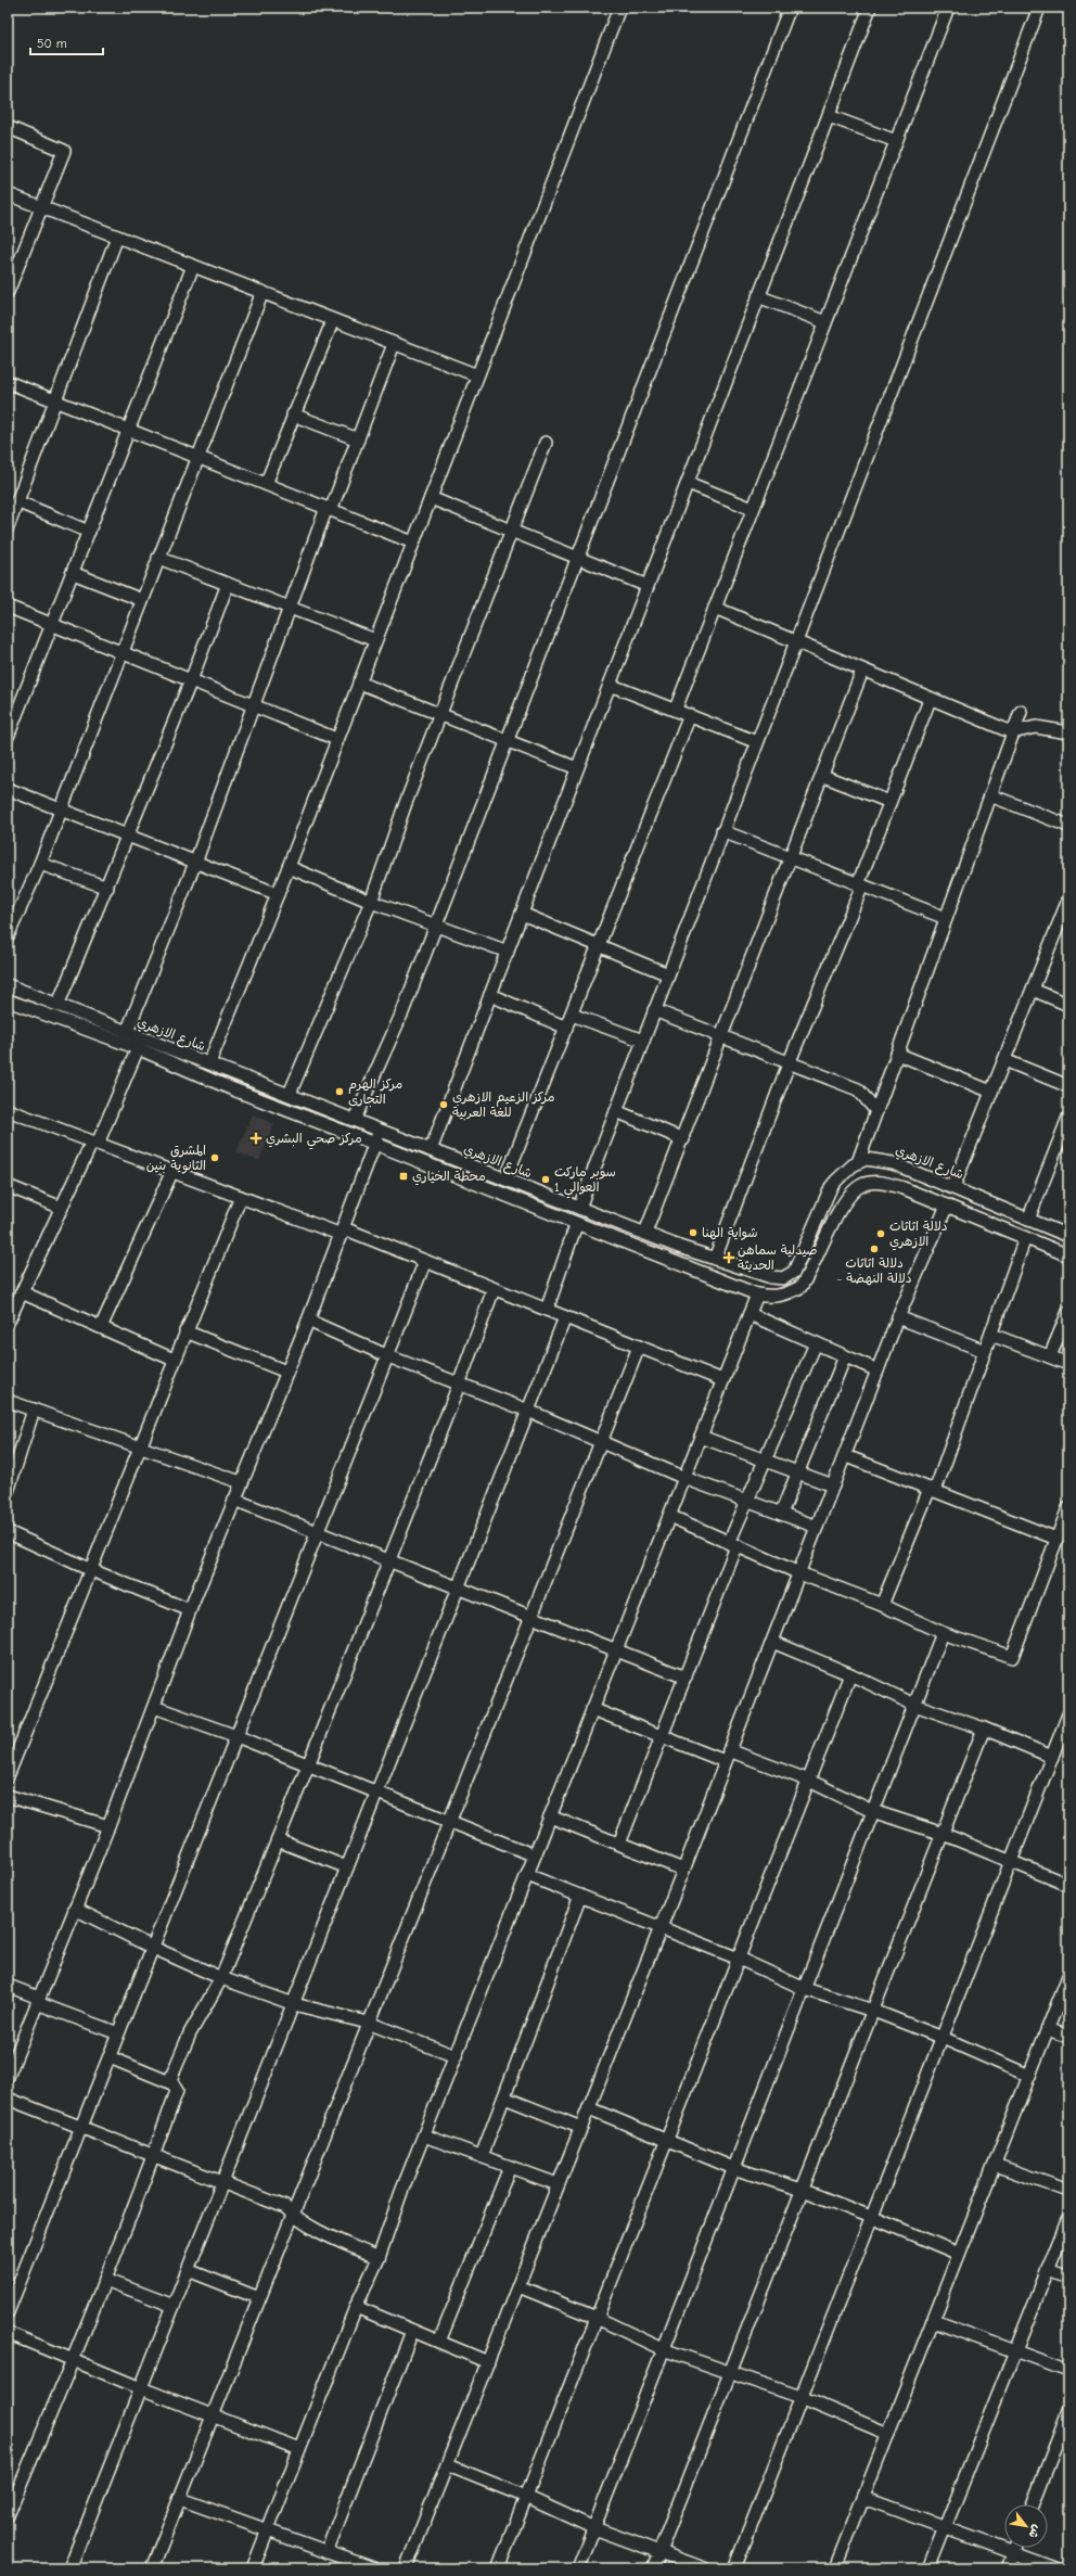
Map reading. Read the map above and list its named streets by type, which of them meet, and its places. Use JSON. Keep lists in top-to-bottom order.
{
  "streets": {
    "street": ["شارع الازهري"]
  },
  "places": {
    "other": [
      "مركز الهرم التجارى",
      "مركز الزعيم الازهري للغة العربية",
      "المشرق الثانوية بنين",
      "سوبر ماركت العوالي 1",
      "شواية الهنا",
      "دلالة اثاثات الازهري",
      "دلالة اثاثات - دلالة النهضة"
    ],
    "health": ["مركز صحي البشري", "صيدلية سماهن الحديثة"],
    "transit": ["محطة الخياري"]
  },
  "scale_bar": "50 m",
  "north": "bottom right"
}
